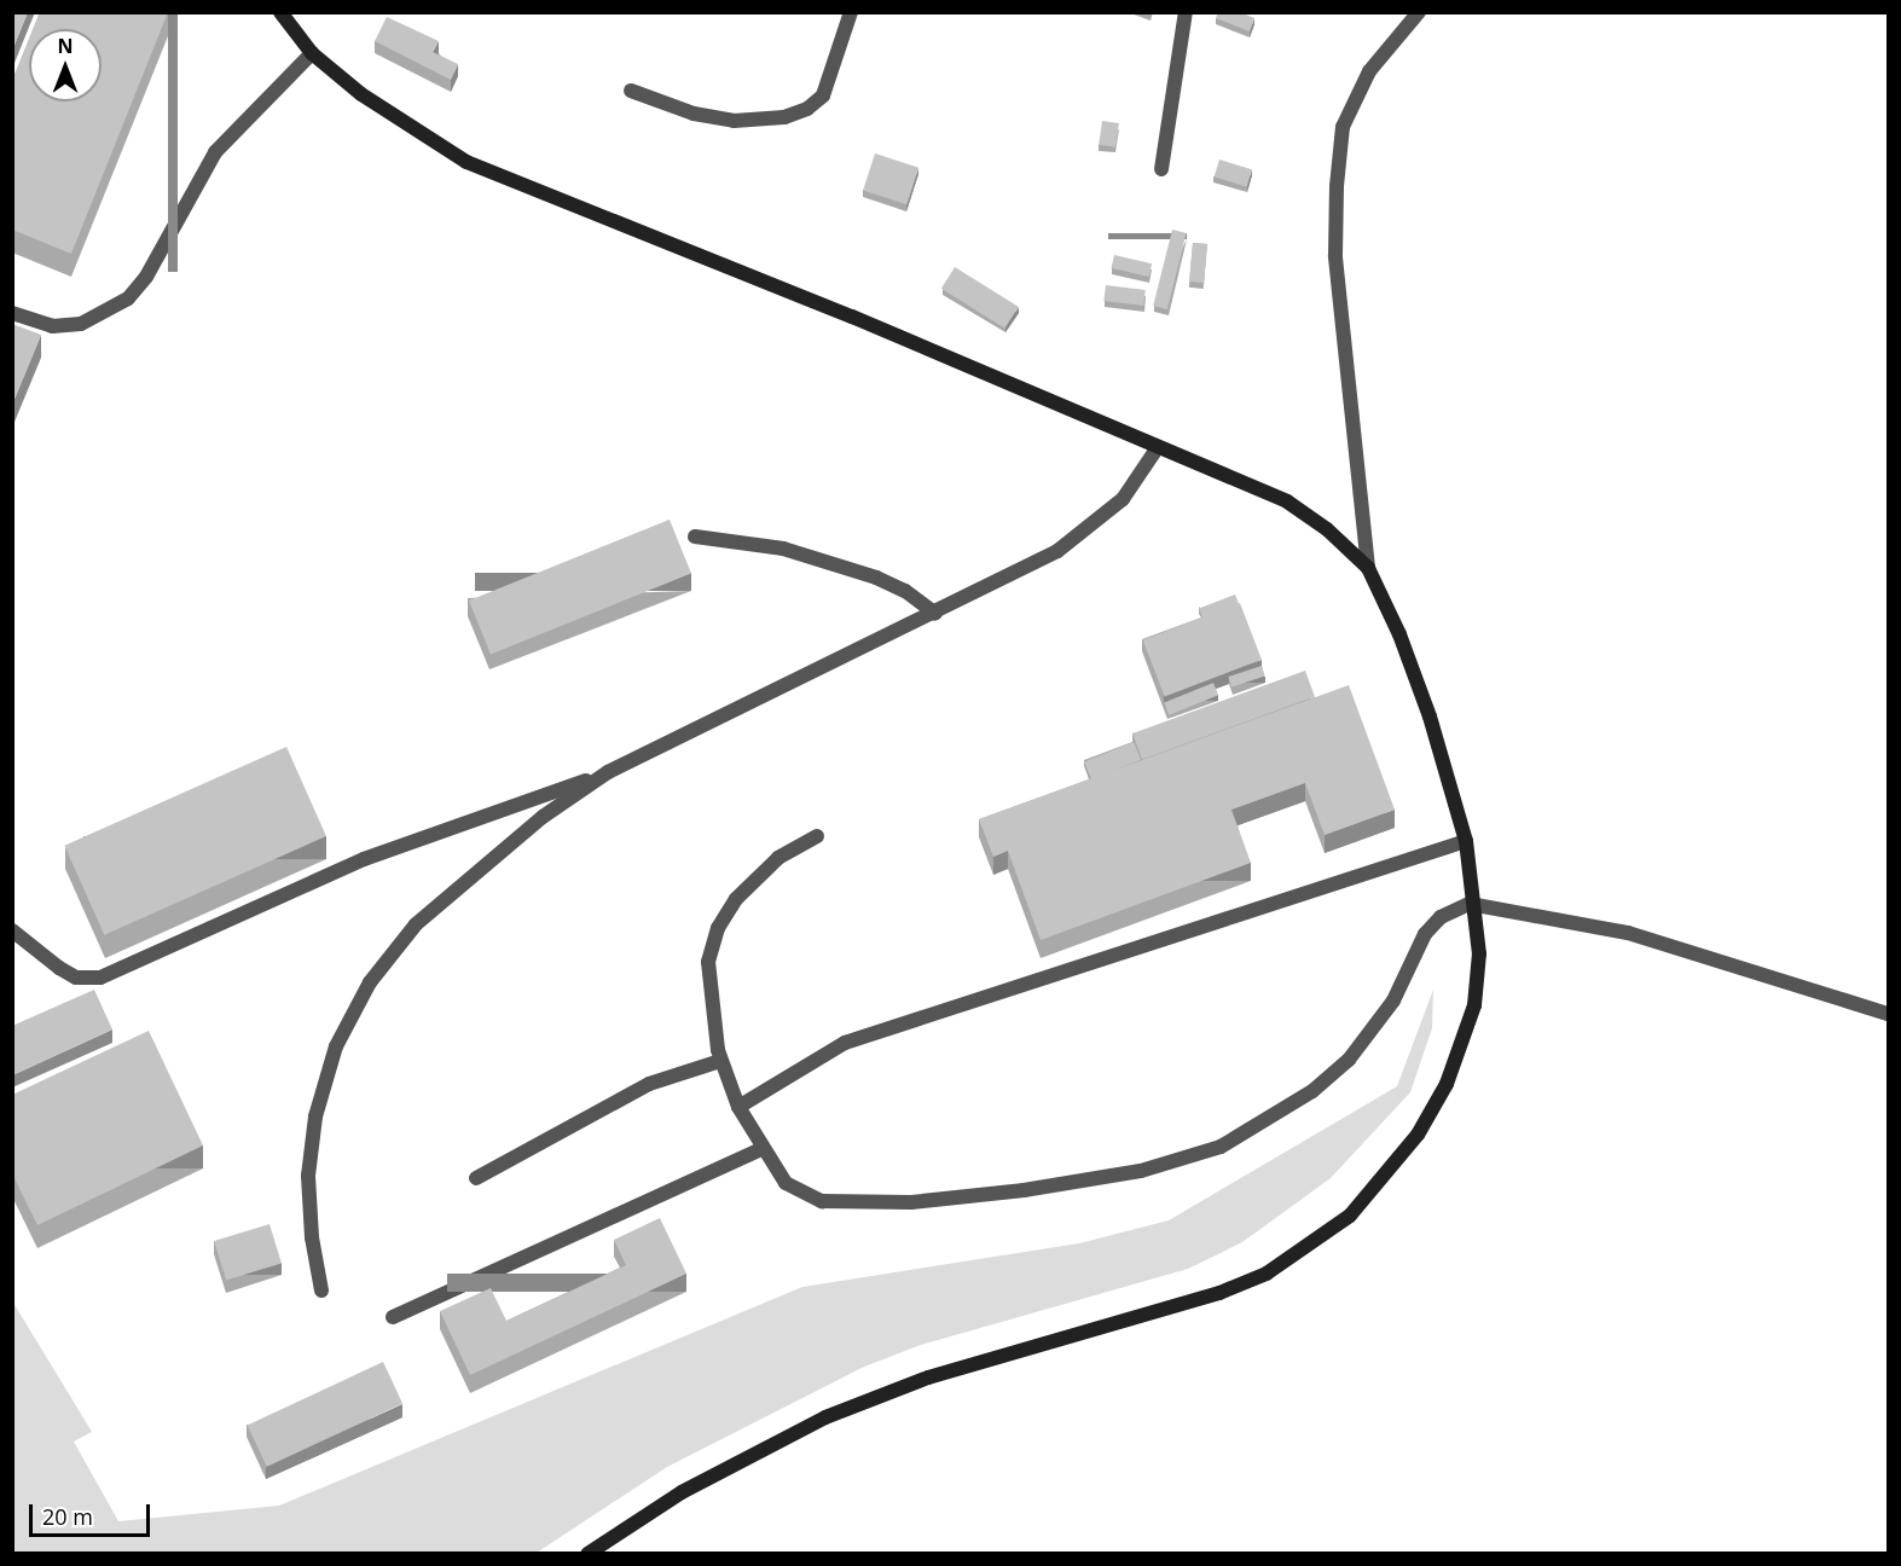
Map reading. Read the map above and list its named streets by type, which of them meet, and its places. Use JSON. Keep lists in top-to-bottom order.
{
  "scale_bar": "20 m",
  "north": "top"
}
